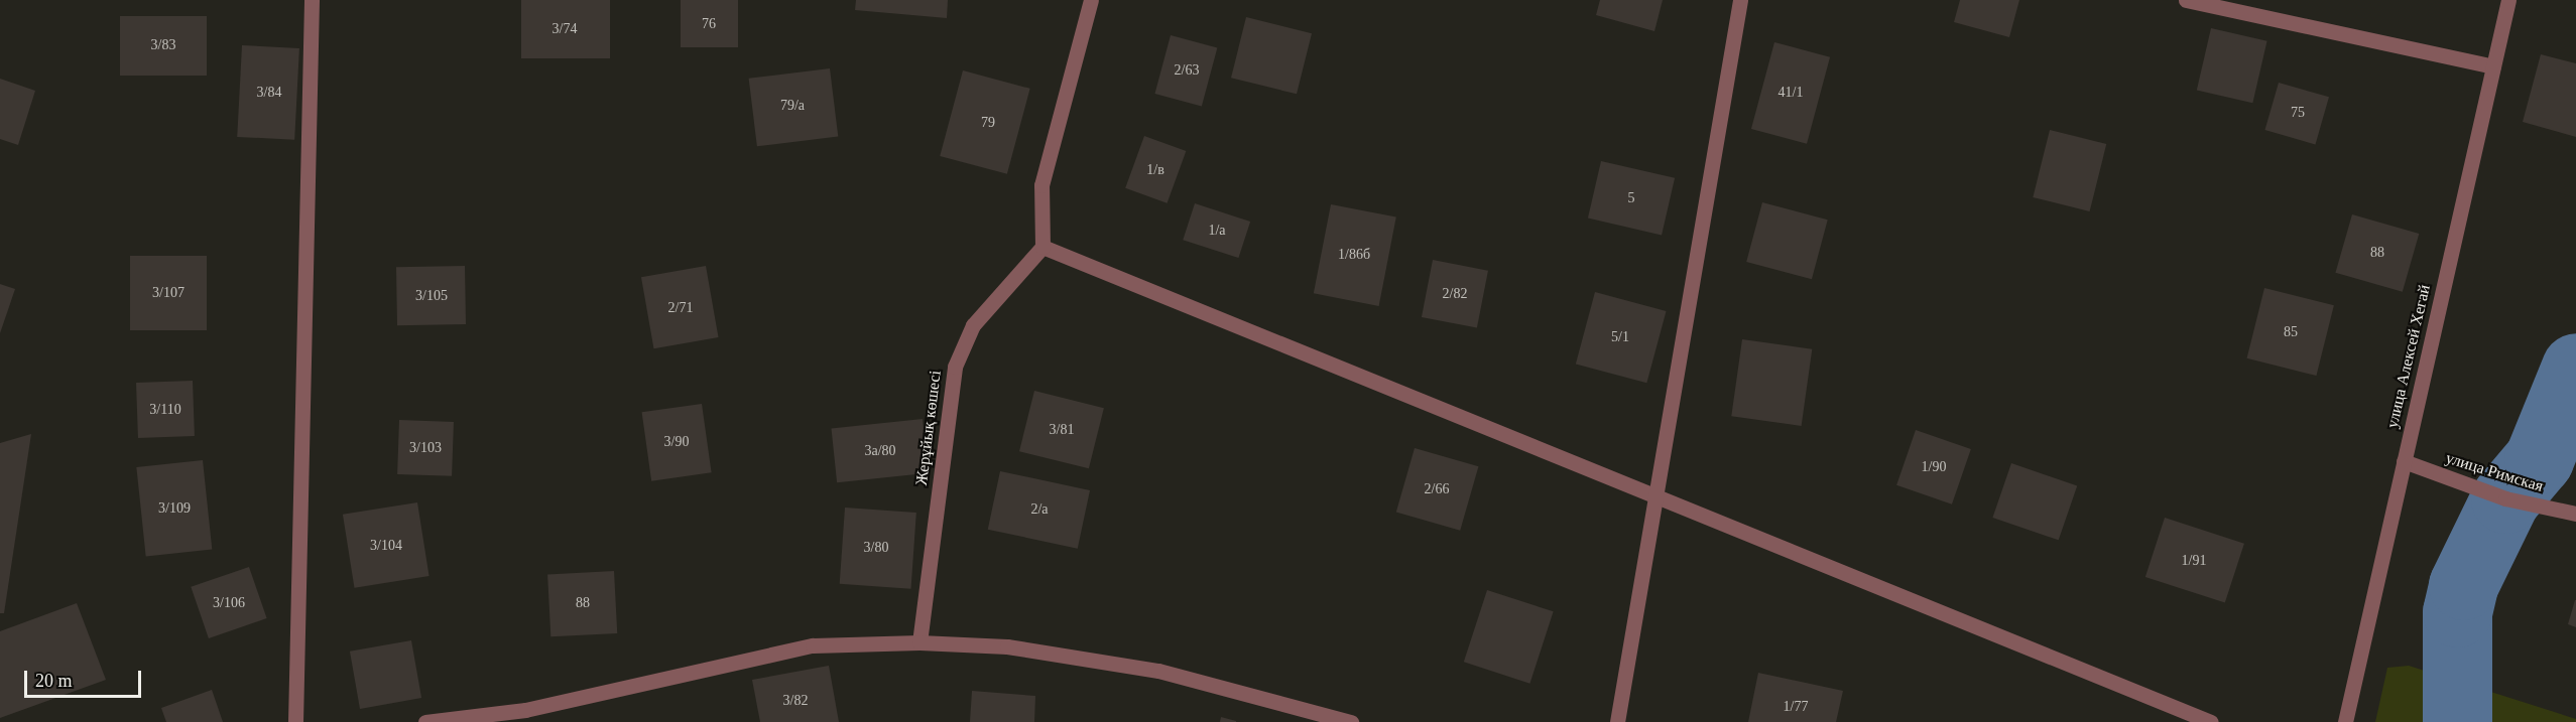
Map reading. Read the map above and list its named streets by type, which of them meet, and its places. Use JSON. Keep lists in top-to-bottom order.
{
  "streets": {
    "street": ["улица Алексей Хегай", "Жерұйық көшесі", "улица Римская"]
  },
  "crossings": [
    ["улица Алексей Хегай", "улица Римская"]
  ],
  "house_numbers": [
    "76",
    "3/74",
    "3/83",
    "2/63",
    "3/84",
    "41/1",
    "79/а",
    "75",
    "79",
    "1/в",
    "5",
    "1/а",
    "88",
    "1/86б",
    "3/107",
    "2/82",
    "3/105",
    "2/71",
    "85",
    "5/1",
    "3/110",
    "3/81",
    "3/90",
    "3/103",
    "3а/80",
    "1/90",
    "2/66",
    "3/109",
    "2/а",
    "3/104",
    "3/80",
    "1/91",
    "3/106",
    "88",
    "3/82",
    "1/77"
  ],
  "scale_bar": "20 m"
}
